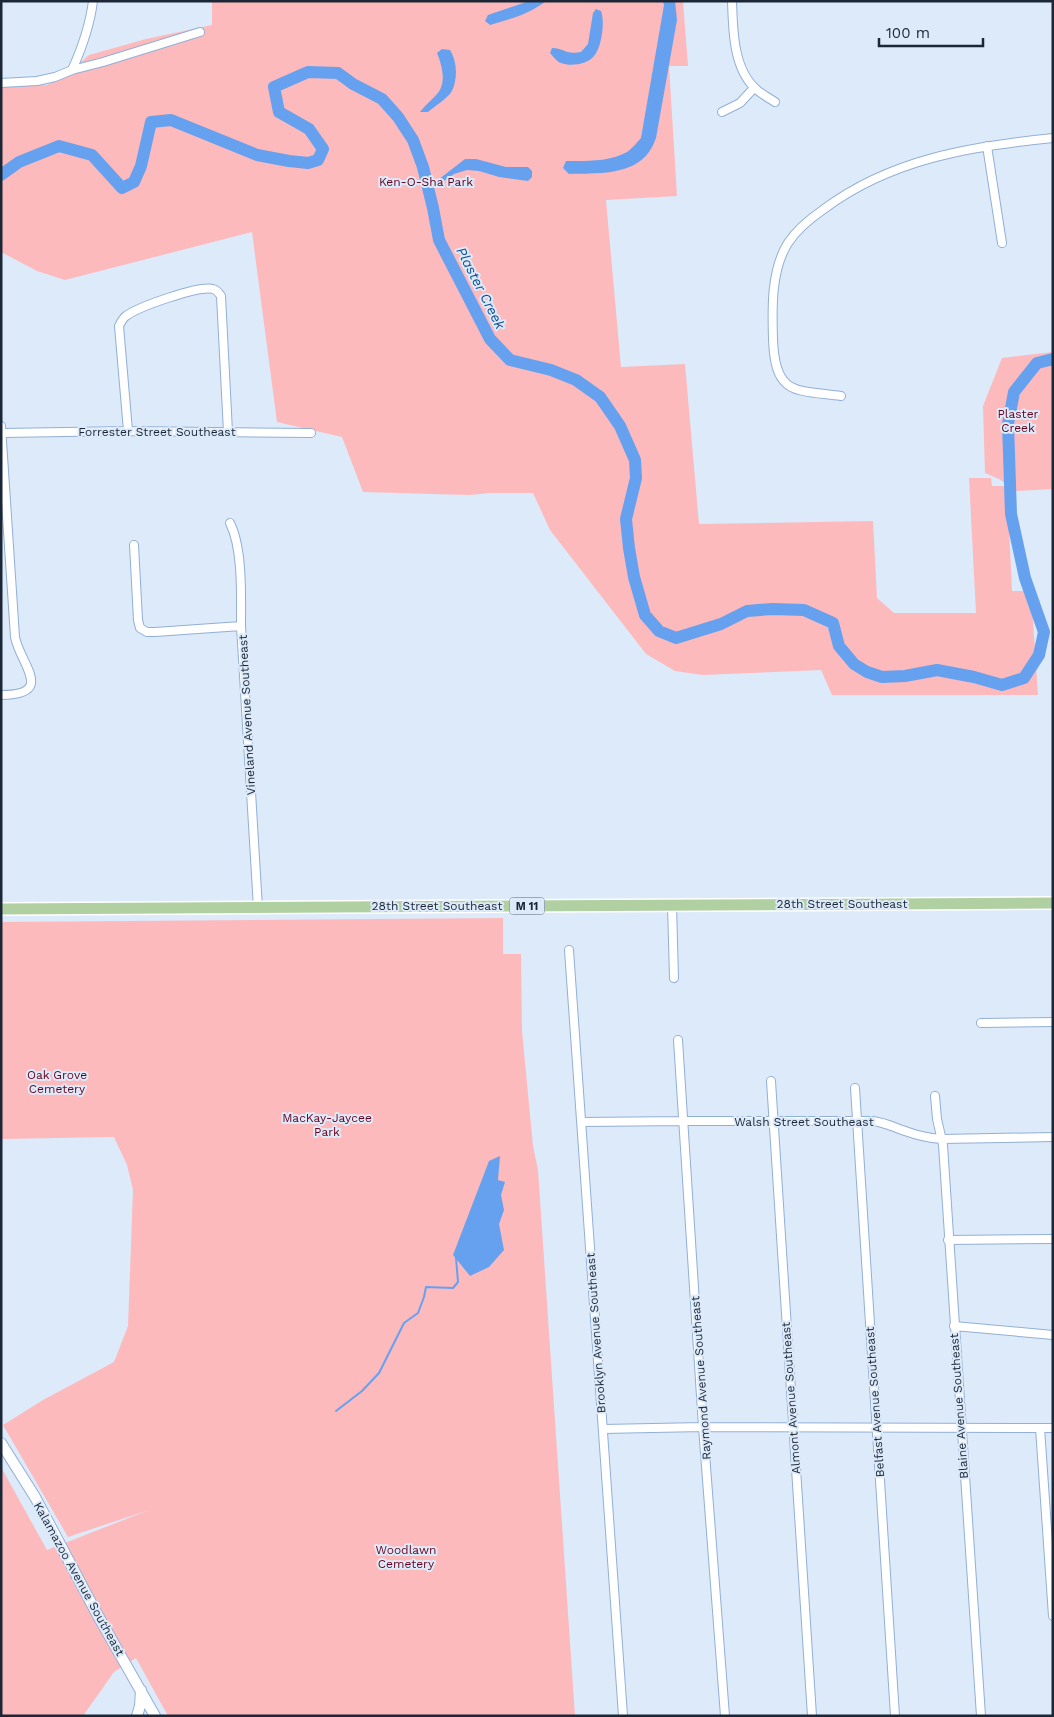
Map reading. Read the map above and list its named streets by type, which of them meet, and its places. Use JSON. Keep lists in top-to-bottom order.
{
  "streets": {
    "main road": ["28th Street Southeast", "M 11", "Kalamazoo Avenue Southeast"],
    "street": [
      "Forrester Street Southeast",
      "Vineland Avenue Southeast",
      "Walsh Street Southeast",
      "Brooklyn Avenue Southeast",
      "Raymond Avenue Southeast",
      "Almont Avenue Southeast",
      "Belfast Avenue Southeast",
      "Blaine Avenue Southeast"
    ]
  },
  "crossings": [
    ["Vineland Avenue Southeast", "28th Street Southeast"],
    ["Walsh Street Southeast", "Brooklyn Avenue Southeast"],
    ["Walsh Street Southeast", "Raymond Avenue Southeast"],
    ["Walsh Street Southeast", "Almont Avenue Southeast"],
    ["Walsh Street Southeast", "Belfast Avenue Southeast"],
    ["Walsh Street Southeast", "Blaine Avenue Southeast"]
  ],
  "water": ["Plaster Creek"],
  "parks": [
    "Ken-O-Sha Park",
    "Plaster Creek",
    "Oak Grove Cemetery",
    "MacKay-Jaycee Park",
    "Woodlawn Cemetery"
  ],
  "scale_bar": "100 m"
}
